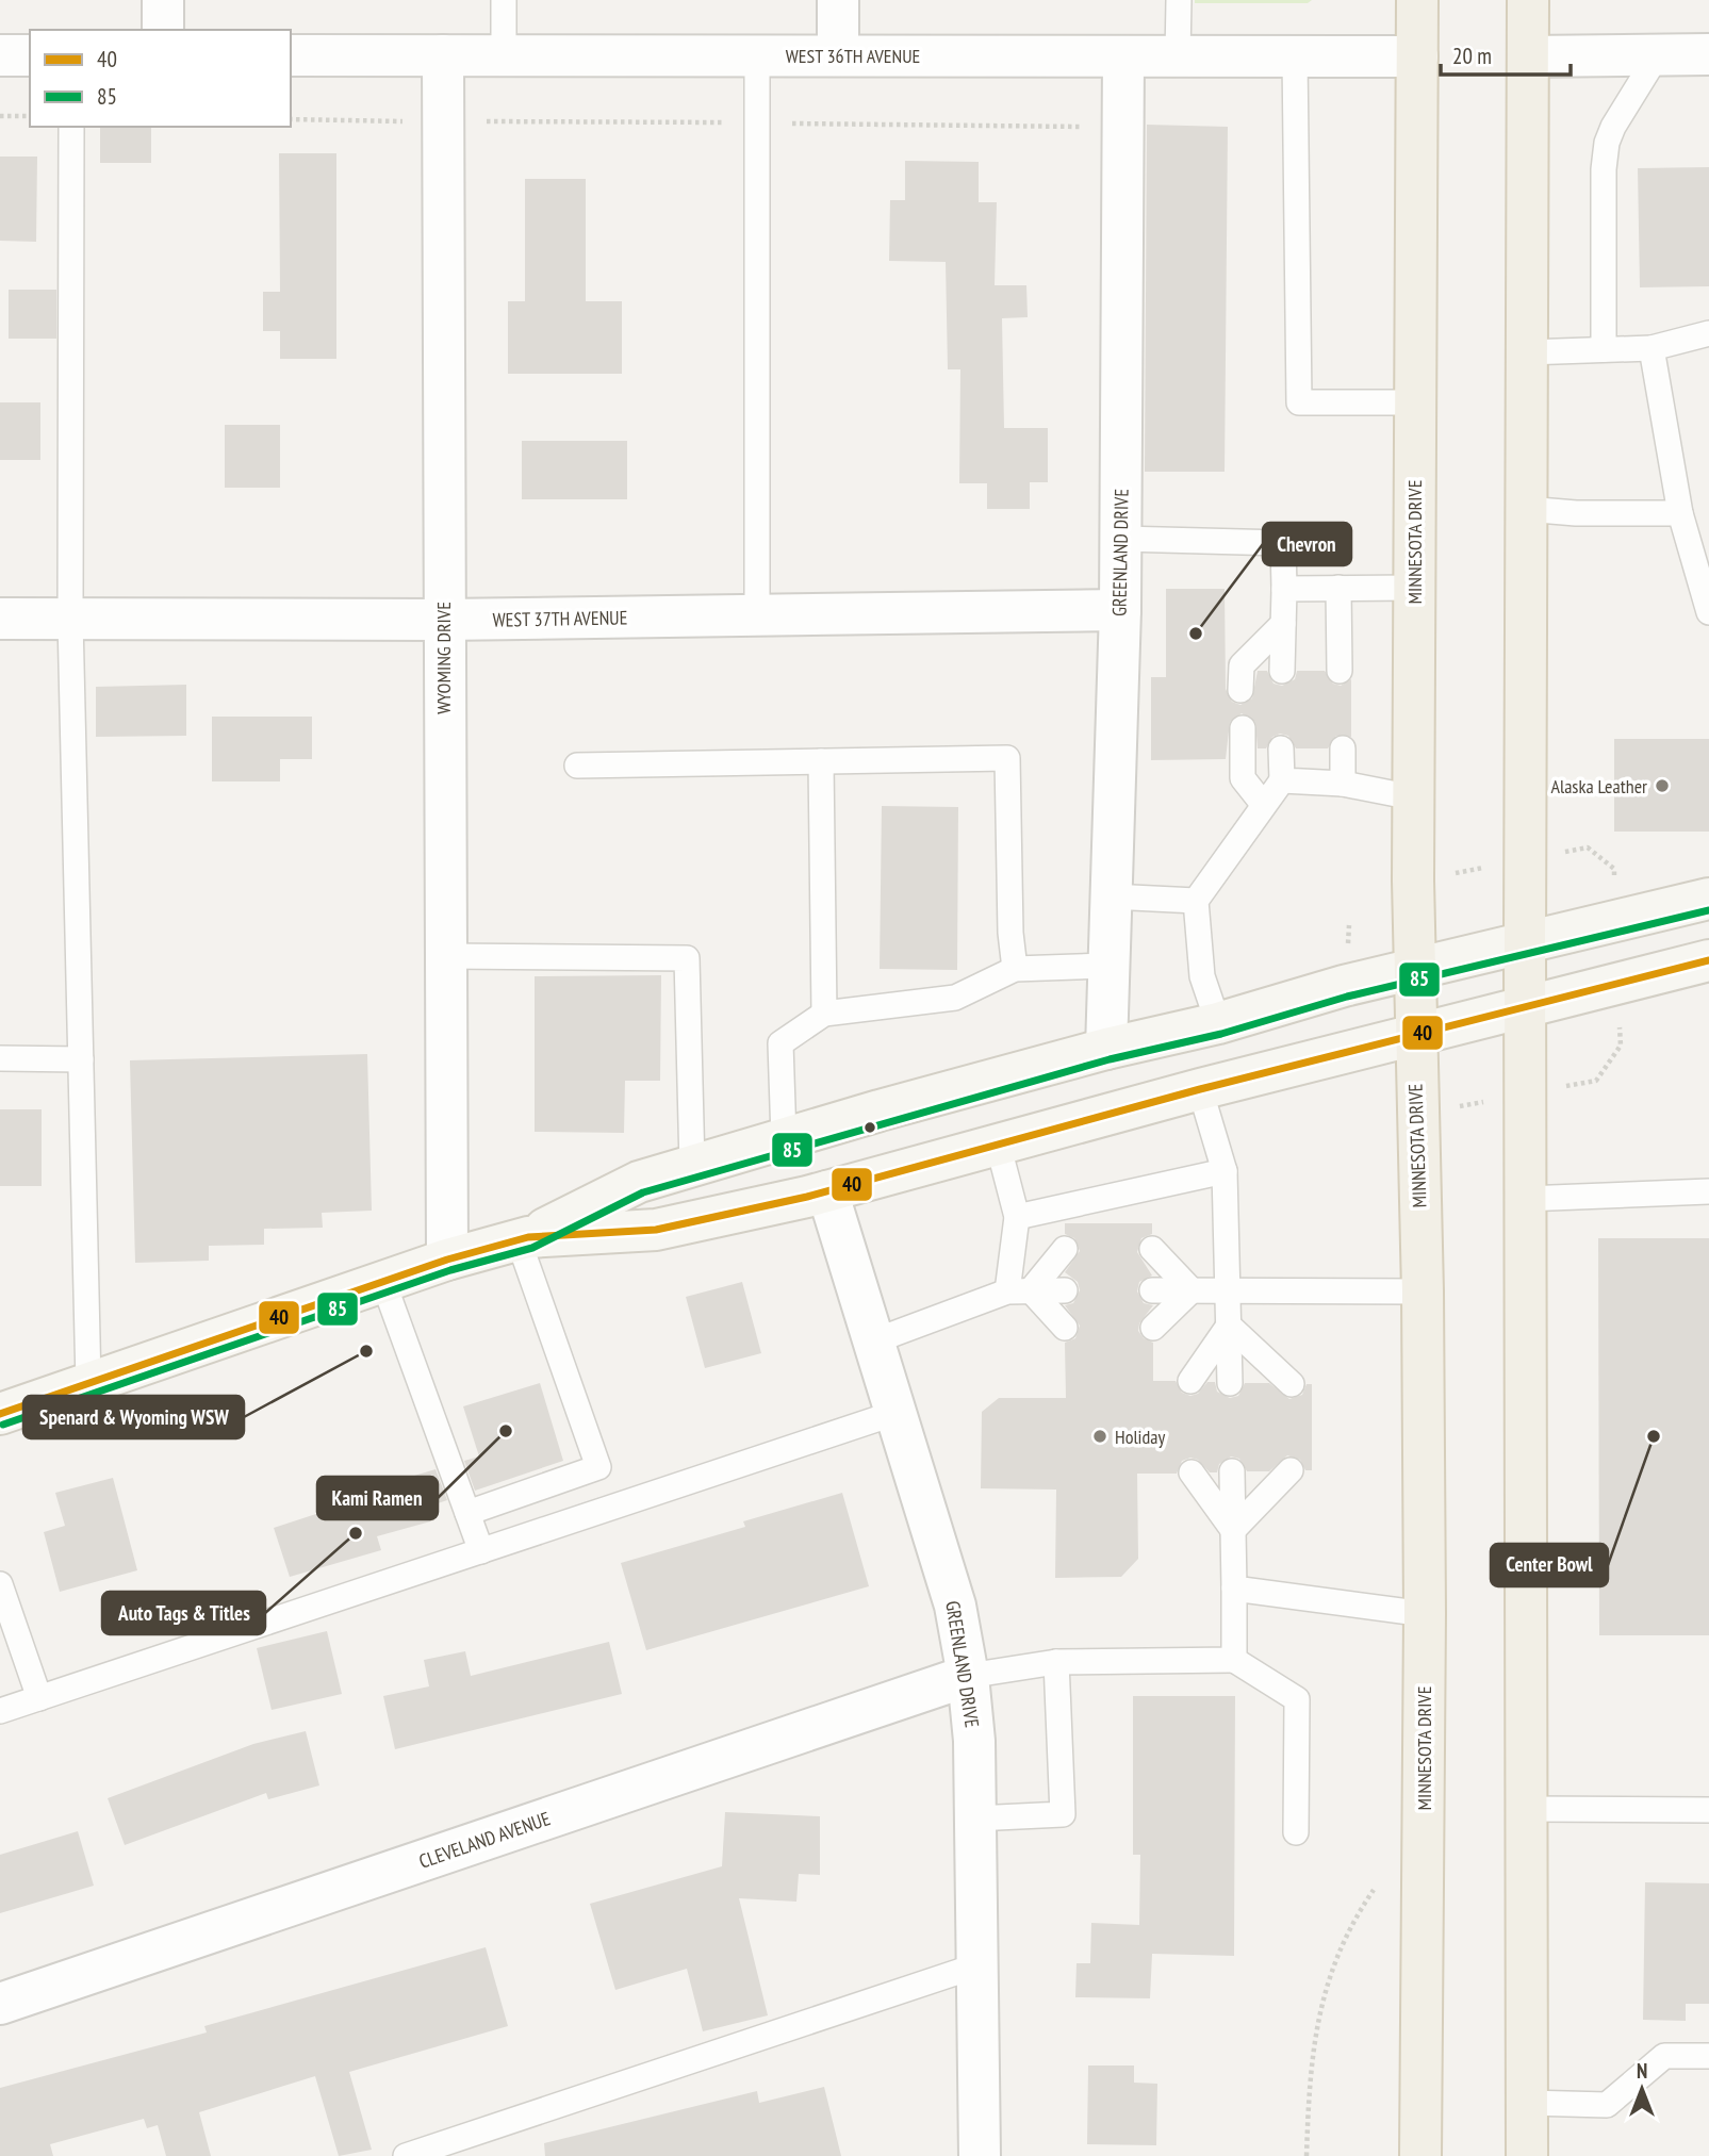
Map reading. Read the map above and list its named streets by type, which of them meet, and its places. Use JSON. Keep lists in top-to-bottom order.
{
  "streets": {
    "main road": ["MINNESOTA DRIVE"],
    "street": [
      "WEST 36TH AVENUE",
      "GREENLAND DRIVE",
      "WEST 37TH AVENUE",
      "WYOMING DRIVE",
      "CLEVELAND AVENUE"
    ]
  },
  "crossings": [
    ["WEST 36TH AVENUE", "MINNESOTA DRIVE"],
    ["WEST 36TH AVENUE", "GREENLAND DRIVE"],
    ["WEST 36TH AVENUE", "WYOMING DRIVE"],
    ["GREENLAND DRIVE", "WEST 37TH AVENUE"],
    ["GREENLAND DRIVE", "CLEVELAND AVENUE"],
    ["WEST 37TH AVENUE", "WYOMING DRIVE"]
  ],
  "places": [
    "Chevron",
    "Alaska Leather",
    "Spenard & Wyoming WSW",
    "Kami Ramen",
    "Holiday",
    "Center Bowl",
    "Auto Tags & Titles"
  ],
  "lines": ["transit line 85", "transit line 40"],
  "legend": ["40", "85"],
  "scale_bar": "20 m",
  "north": "top"
}
